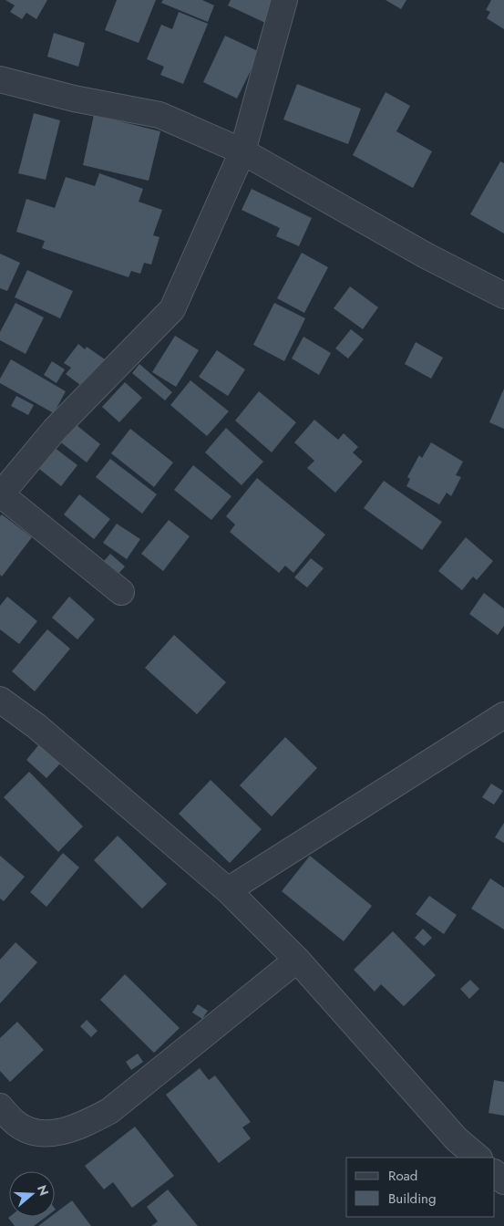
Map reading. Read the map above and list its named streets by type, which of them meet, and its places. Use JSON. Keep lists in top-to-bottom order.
{
  "legend": ["Road", "Building"],
  "north": "right"
}
